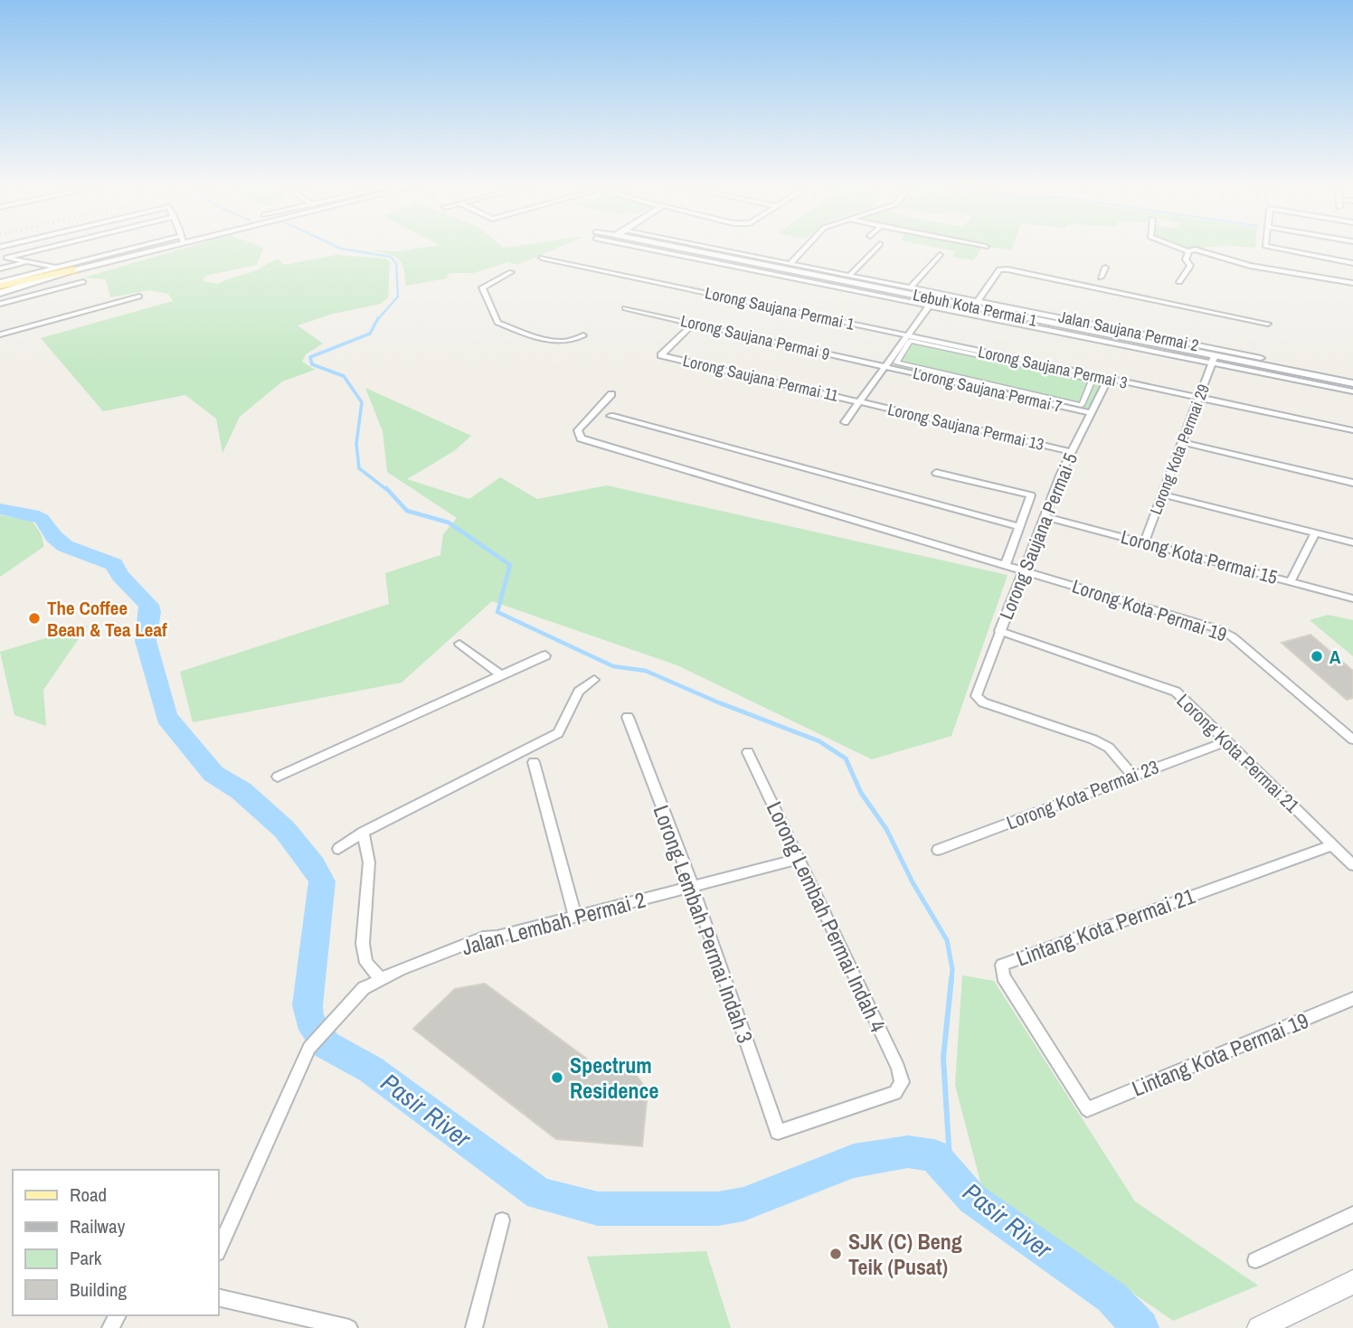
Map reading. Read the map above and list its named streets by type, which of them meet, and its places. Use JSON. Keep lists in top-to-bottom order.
{
  "streets": {
    "street": [
      "Lebuh Kota Permai 1",
      "Lorong Saujana Permai 1",
      "Jalan Saujana Permai 2",
      "Lorong Saujana Permai 9",
      "Lorong Saujana Permai 3",
      "Lorong Saujana Permai 11",
      "Lorong Saujana Permai 7",
      "Lorong Saujana Permai 13",
      "Lorong Kota Permai 29",
      "Lorong Saujana Permai 5",
      "Lorong Kota Permai 15",
      "Lorong Kota Permai 19",
      "Lorong Kota Permai 21",
      "Lorong Kota Permai 23",
      "Lorong Lembah Permai Indah 4",
      "Jalan Lembah Permai 2",
      "Lorong Lembah Permai Indah 3",
      "Lintang Kota Permai 21",
      "Lintang Kota Permai 19"
    ]
  },
  "crossings": [
    ["Lebuh Kota Permai 1", "Jalan Saujana Permai 2"],
    ["Lebuh Kota Permai 1", "Lorong Kota Permai 29"],
    ["Lorong Saujana Permai 1", "Lorong Saujana Permai 3"],
    ["Lorong Saujana Permai 9", "Lorong Saujana Permai 11"],
    ["Lorong Saujana Permai 9", "Lorong Saujana Permai 7"],
    ["Lorong Saujana Permai 3", "Lorong Kota Permai 29"],
    ["Lorong Saujana Permai 3", "Lorong Saujana Permai 5"],
    ["Lorong Saujana Permai 11", "Lorong Saujana Permai 13"],
    ["Lorong Saujana Permai 7", "Lorong Saujana Permai 5"],
    ["Lorong Saujana Permai 13", "Lorong Saujana Permai 5"],
    ["Lorong Kota Permai 29", "Lorong Kota Permai 15"],
    ["Lorong Saujana Permai 5", "Lorong Kota Permai 15"],
    ["Lorong Saujana Permai 5", "Lorong Kota Permai 19"],
    ["Lorong Saujana Permai 5", "Lorong Kota Permai 21"],
    ["Lorong Saujana Permai 5", "Lorong Kota Permai 23"],
    ["Lorong Kota Permai 21", "Lorong Kota Permai 23"],
    ["Lorong Kota Permai 21", "Lintang Kota Permai 21"],
    ["Lorong Lembah Permai Indah 4", "Jalan Lembah Permai 2"],
    ["Lorong Lembah Permai Indah 4", "Lorong Lembah Permai Indah 3"],
    ["Jalan Lembah Permai 2", "Lorong Lembah Permai Indah 3"],
    ["Lintang Kota Permai 21", "Lintang Kota Permai 19"]
  ],
  "water": ["Pasir River"],
  "places": [
    "The Coffee Bean & Tea Leaf",
    "A",
    "Spectrum Residence",
    "SJK (C) Beng Teik (Pusat)"
  ],
  "legend": [
    "Road",
    "Railway",
    "Park",
    "Building"
  ]
}
